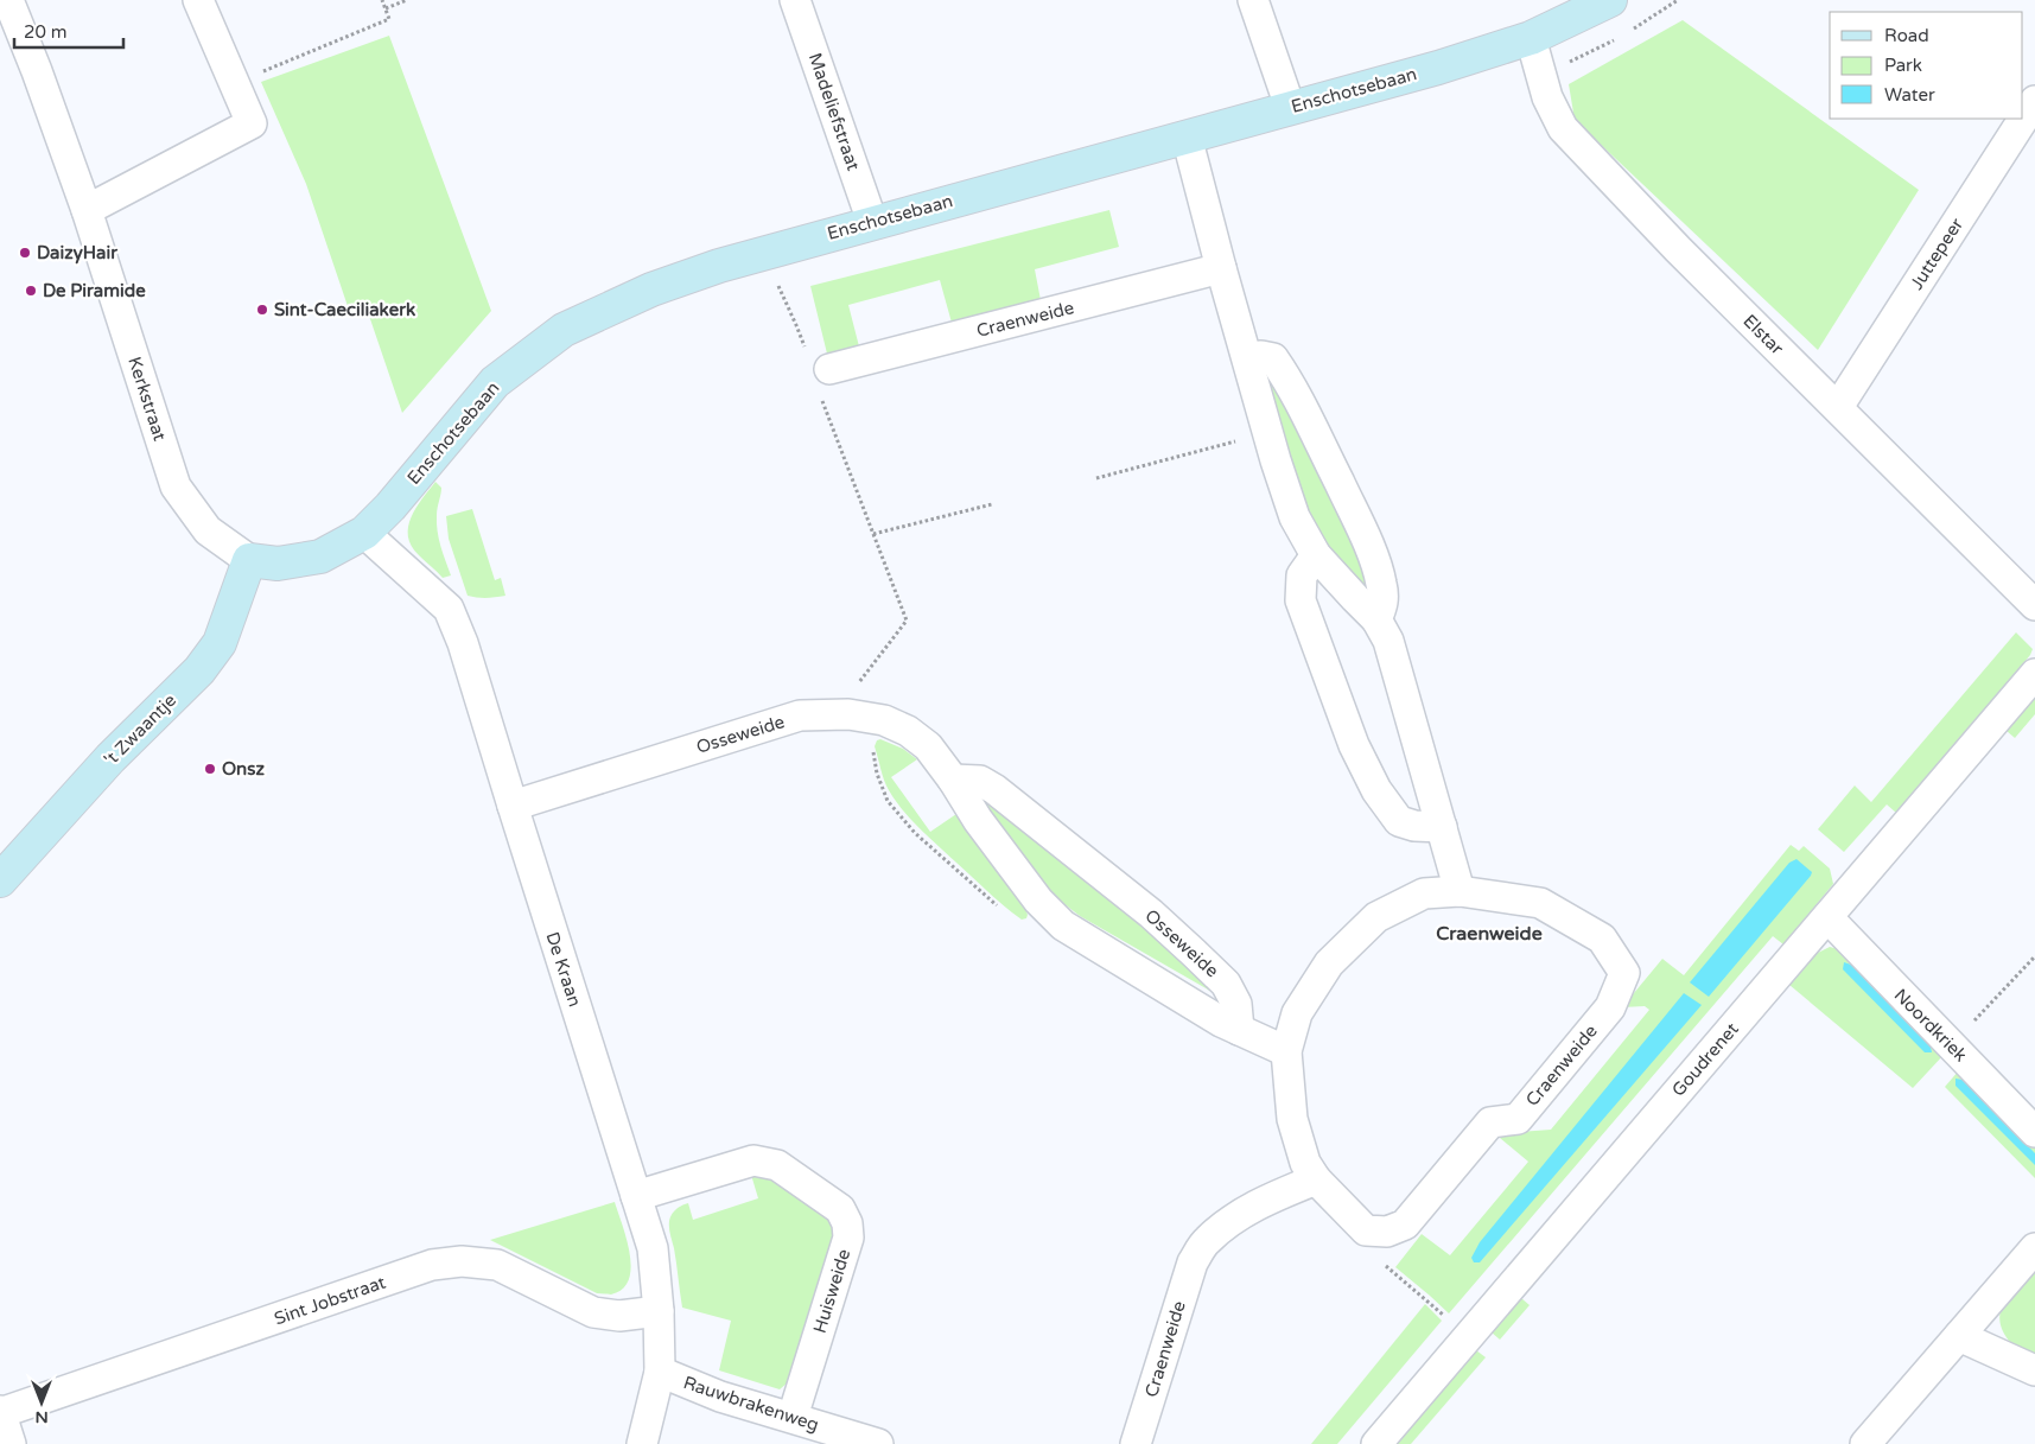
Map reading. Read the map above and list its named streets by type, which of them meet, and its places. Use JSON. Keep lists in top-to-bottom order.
{
  "streets": {
    "street": [
      "Enschotsebaan",
      "Madeliefstraat",
      "Juttepeer",
      "Craenweide",
      "Elstar",
      "Kerkstraat",
      "'t Zwaantje",
      "Osseweide",
      "De Kraan",
      "Noordkriek",
      "Goudrenet",
      "Huisweide",
      "Sint Jobstraat",
      "Rauwbrakenweg"
    ]
  },
  "crossings": [
    ["Enschotsebaan", "Madeliefstraat"],
    ["Enschotsebaan", "Elstar"],
    ["Enschotsebaan", "Kerkstraat"],
    ["Enschotsebaan", "'t Zwaantje"],
    ["Enschotsebaan", "De Kraan"],
    ["Juttepeer", "Elstar"],
    ["Craenweide", "Osseweide"],
    ["Kerkstraat", "'t Zwaantje"],
    ["Osseweide", "De Kraan"],
    ["De Kraan", "Huisweide"],
    ["De Kraan", "Sint Jobstraat"],
    ["De Kraan", "Rauwbrakenweg"],
    ["Noordkriek", "Goudrenet"],
    ["Huisweide", "Rauwbrakenweg"]
  ],
  "districts": ["Craenweide"],
  "places": [
    "DaizyHair",
    "De Piramide",
    "Sint-Caeciliakerk",
    "Onsz"
  ],
  "legend": ["Road", "Park", "Water"],
  "scale_bar": "20 m",
  "north": "bottom"
}
